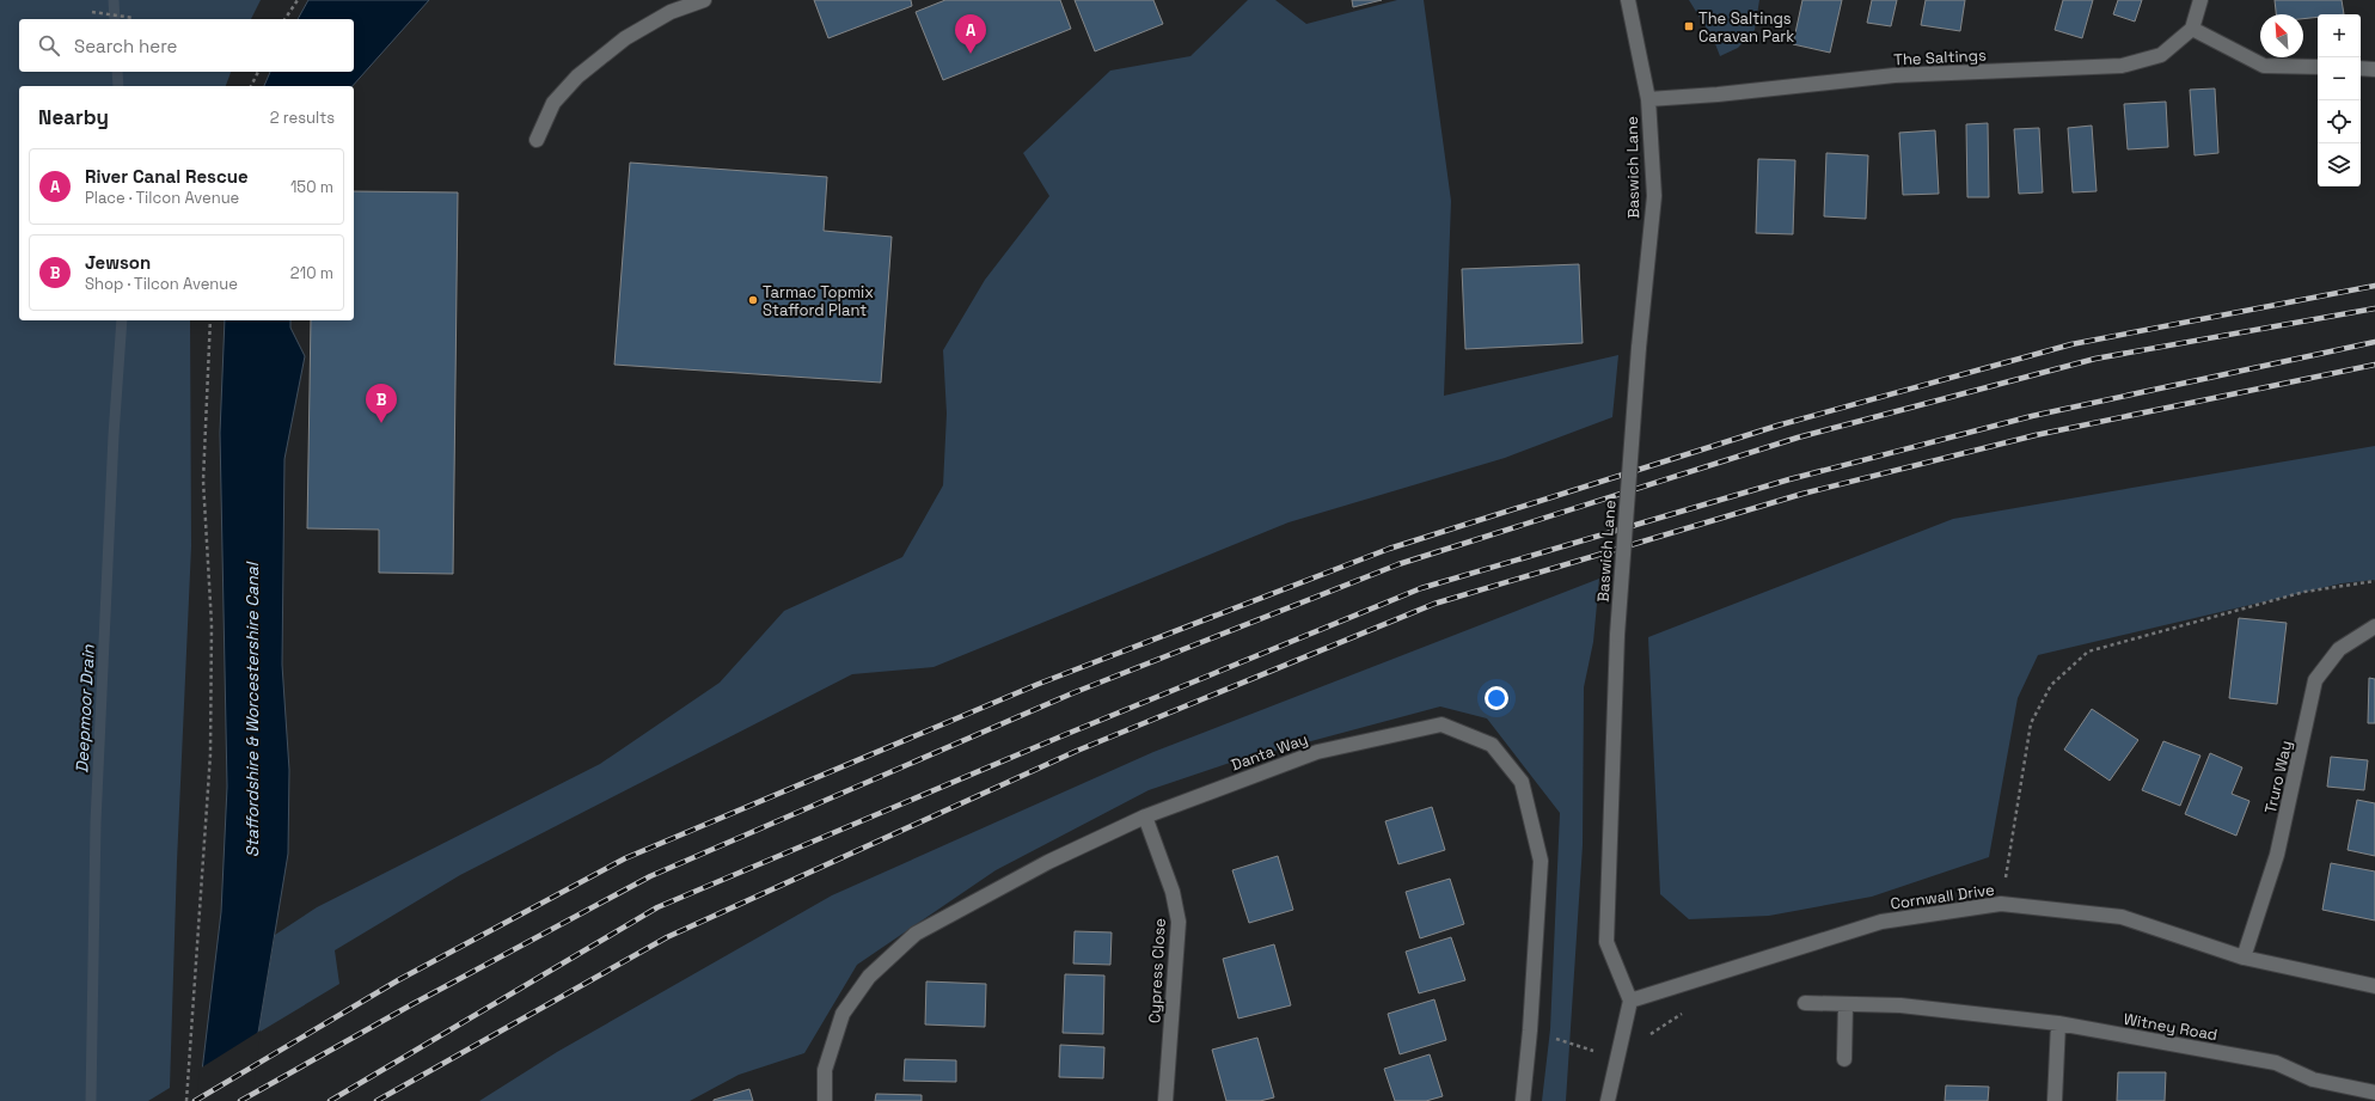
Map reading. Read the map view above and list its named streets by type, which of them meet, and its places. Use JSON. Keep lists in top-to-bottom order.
{
  "streets": {
    "street": [
      "The Saltings",
      "Baswich Lane",
      "Danta Way",
      "Truro Way",
      "Cornwall Drive",
      "Cypress Close",
      "Witney Road"
    ]
  },
  "crossings": [
    ["The Saltings", "Baswich Lane"],
    ["Baswich Lane", "Cornwall Drive"],
    ["Danta Way", "Cypress Close"],
    ["Truro Way", "Cornwall Drive"]
  ],
  "water": ["Deepmoor Drain", "Staffordshire & Worcestershire Canal"],
  "places": {
    "transit": ["The Saltings Caravan Park"],
    "other": ["Tarmac Topmix Stafford Plant"]
  },
  "north": "top left",
  "page": {
    "map_buttons": ["+", "−"],
    "pins": ["A", "B"],
    "search": "Search here",
    "heading": ["Nearby", "2 results"],
    "list": [
      {
        "mark": "A",
        "name": "River Canal Rescue",
        "note": "Place · Tilcon Avenue",
        "value": "150 m"
      },
      {
        "mark": "B",
        "name": "Jewson",
        "note": "Shop · Tilcon Avenue",
        "value": "210 m"
      }
    ]
  }
}
